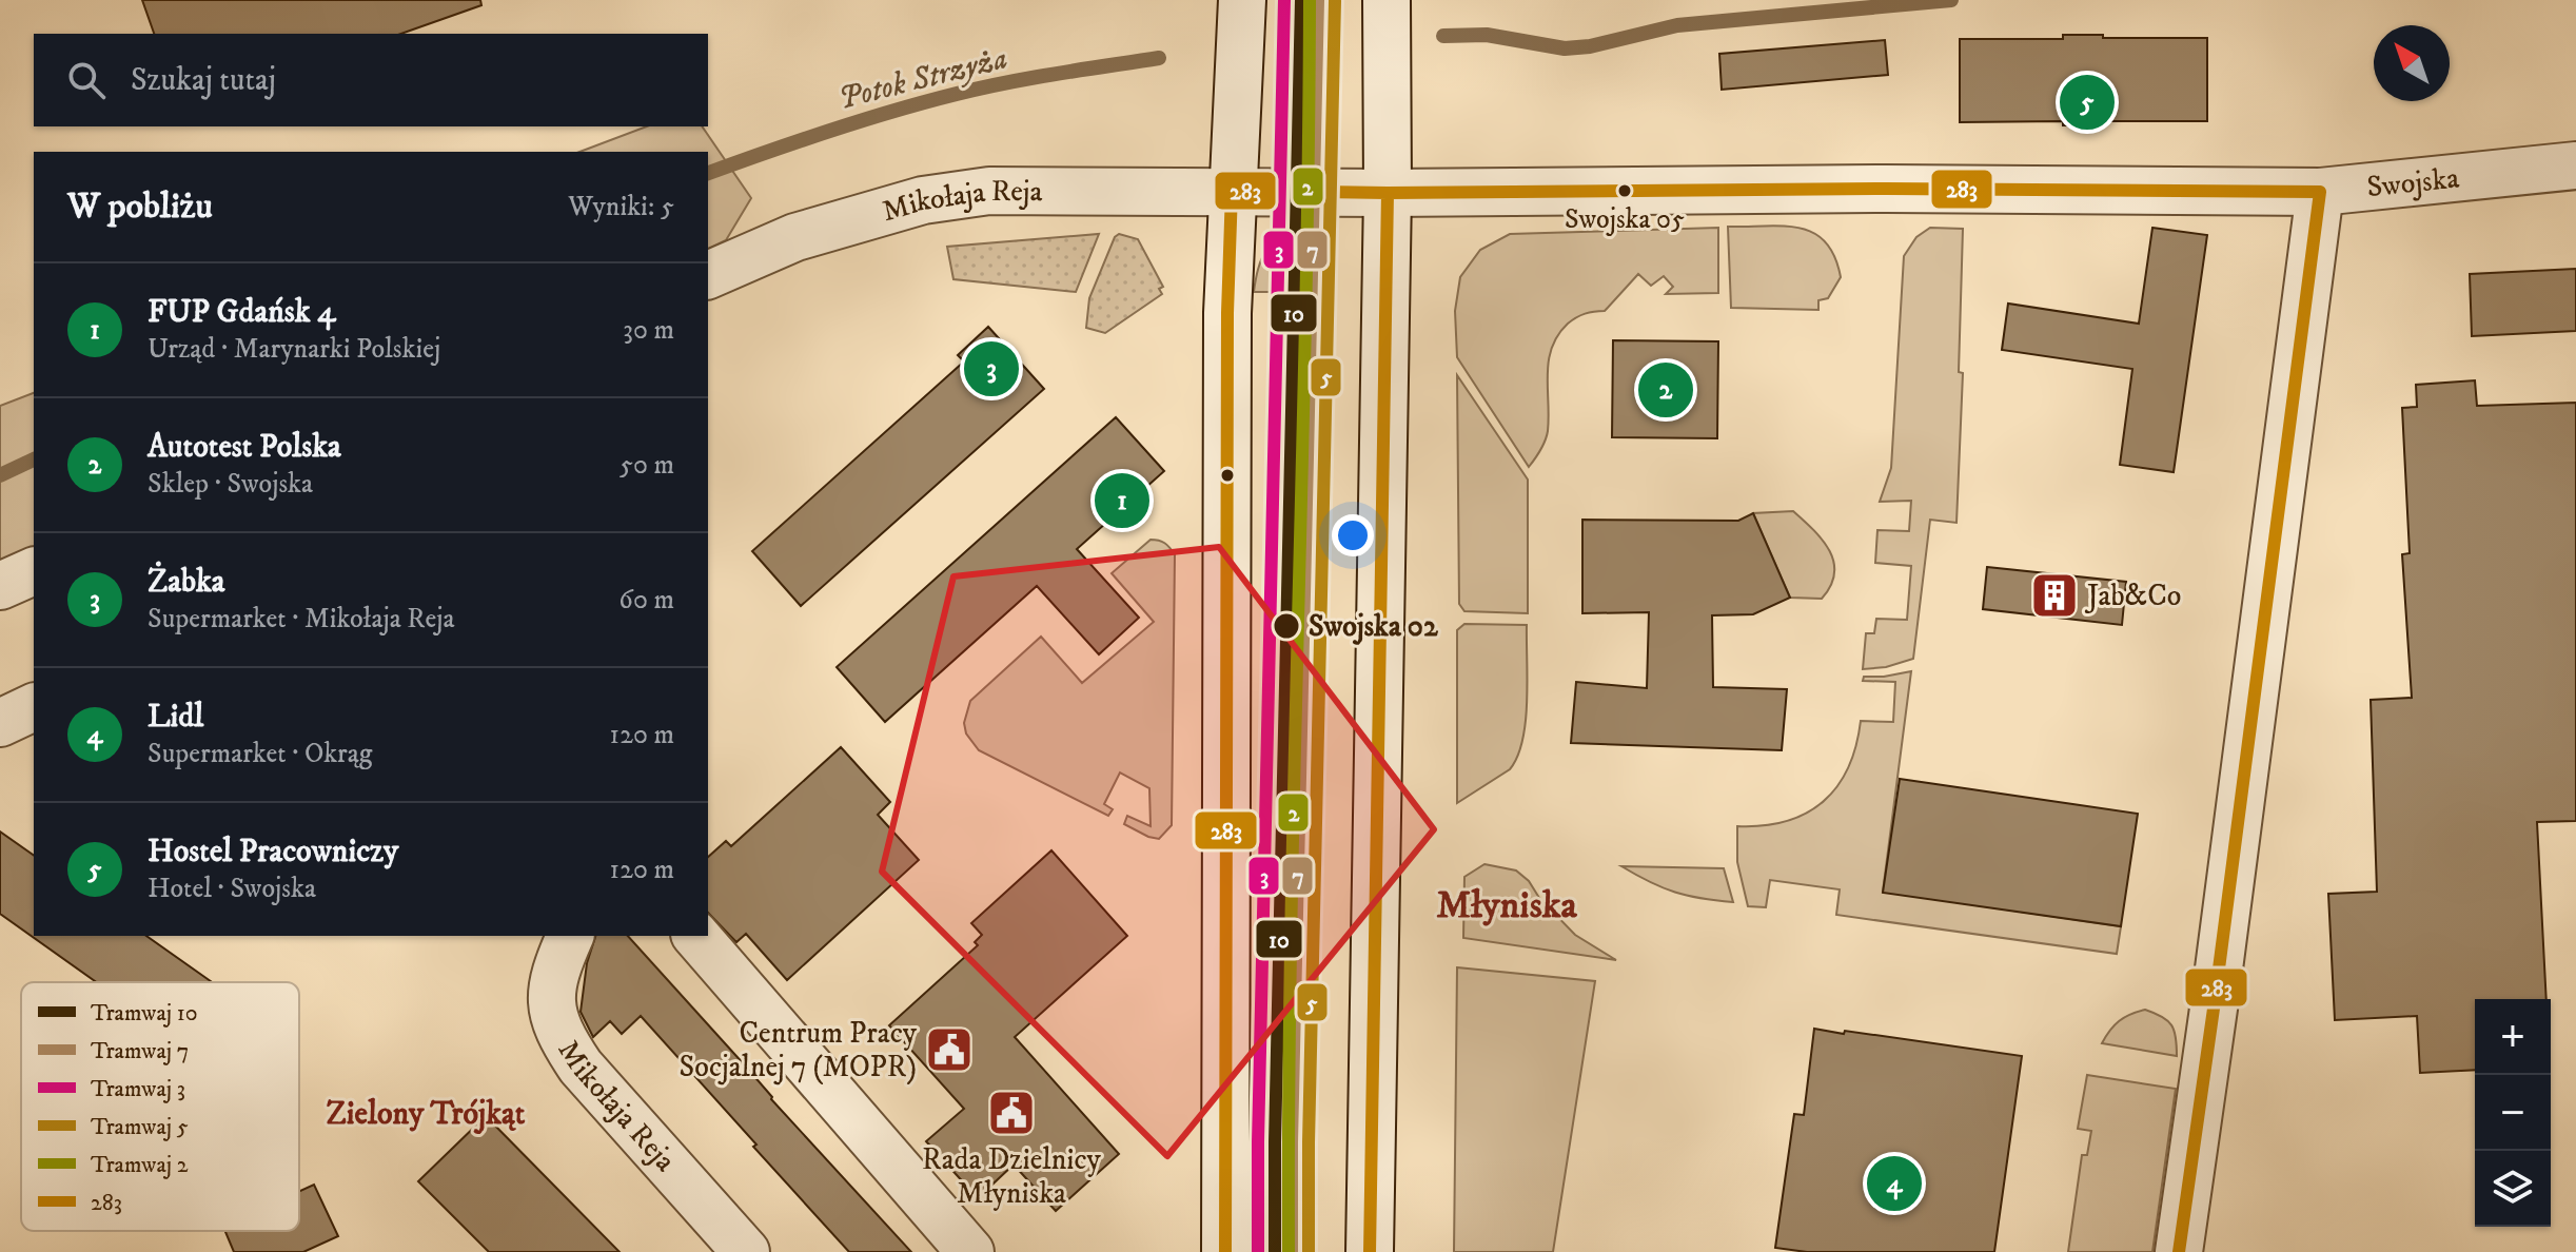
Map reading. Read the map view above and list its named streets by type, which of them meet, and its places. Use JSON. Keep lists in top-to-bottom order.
{
  "streets": {
    "street": ["Swojska", "Mikołaja Reja"]
  },
  "crossings": [
    ["Swojska", "Mikołaja Reja"]
  ],
  "districts": ["Młyniska", "Zielony Trójkąt"],
  "water": ["Potok Strzyża"],
  "places": {
    "other": ["Swojska 05", "Swojska 02"],
    "building": ["Jab&Co"],
    "public building": ["Centrum Pracy Socjalnej 7 (MOPR)", "Rada Dzielnicy Młyniska"]
  },
  "lines": [
    "tram line 10",
    "tram line 7",
    "tram line 3",
    "tram line 2",
    "tram line 5",
    "transit line 283"
  ],
  "legend": [
    "Tramwaj 10",
    "Tramwaj 7",
    "Tramwaj 3",
    "Tramwaj 5",
    "Tramwaj 2",
    "283"
  ],
  "north": "top left",
  "page": {
    "search": "Szukaj tutaj",
    "pins": [
      "5",
      "3",
      "2",
      "1",
      "4"
    ],
    "heading": ["W pobliżu", "Wyniki: 5"],
    "list": [
      {
        "mark": "1",
        "name": "FUP Gdańsk 4",
        "note": "Urząd · Marynarki Polskiej",
        "value": "30 m"
      },
      {
        "mark": "2",
        "name": "Autotest Polska",
        "note": "Sklep · Swojska",
        "value": "50 m"
      },
      {
        "mark": "3",
        "name": "Żabka",
        "note": "Supermarket · Mikołaja Reja",
        "value": "60 m"
      },
      {
        "mark": "4",
        "name": "Lidl",
        "note": "Supermarket · Okrąg",
        "value": "120 m"
      },
      {
        "mark": "5",
        "name": "Hostel Pracowniczy",
        "note": "Hotel · Swojska",
        "value": "120 m"
      }
    ],
    "map_buttons": ["+", "−"]
  }
}
